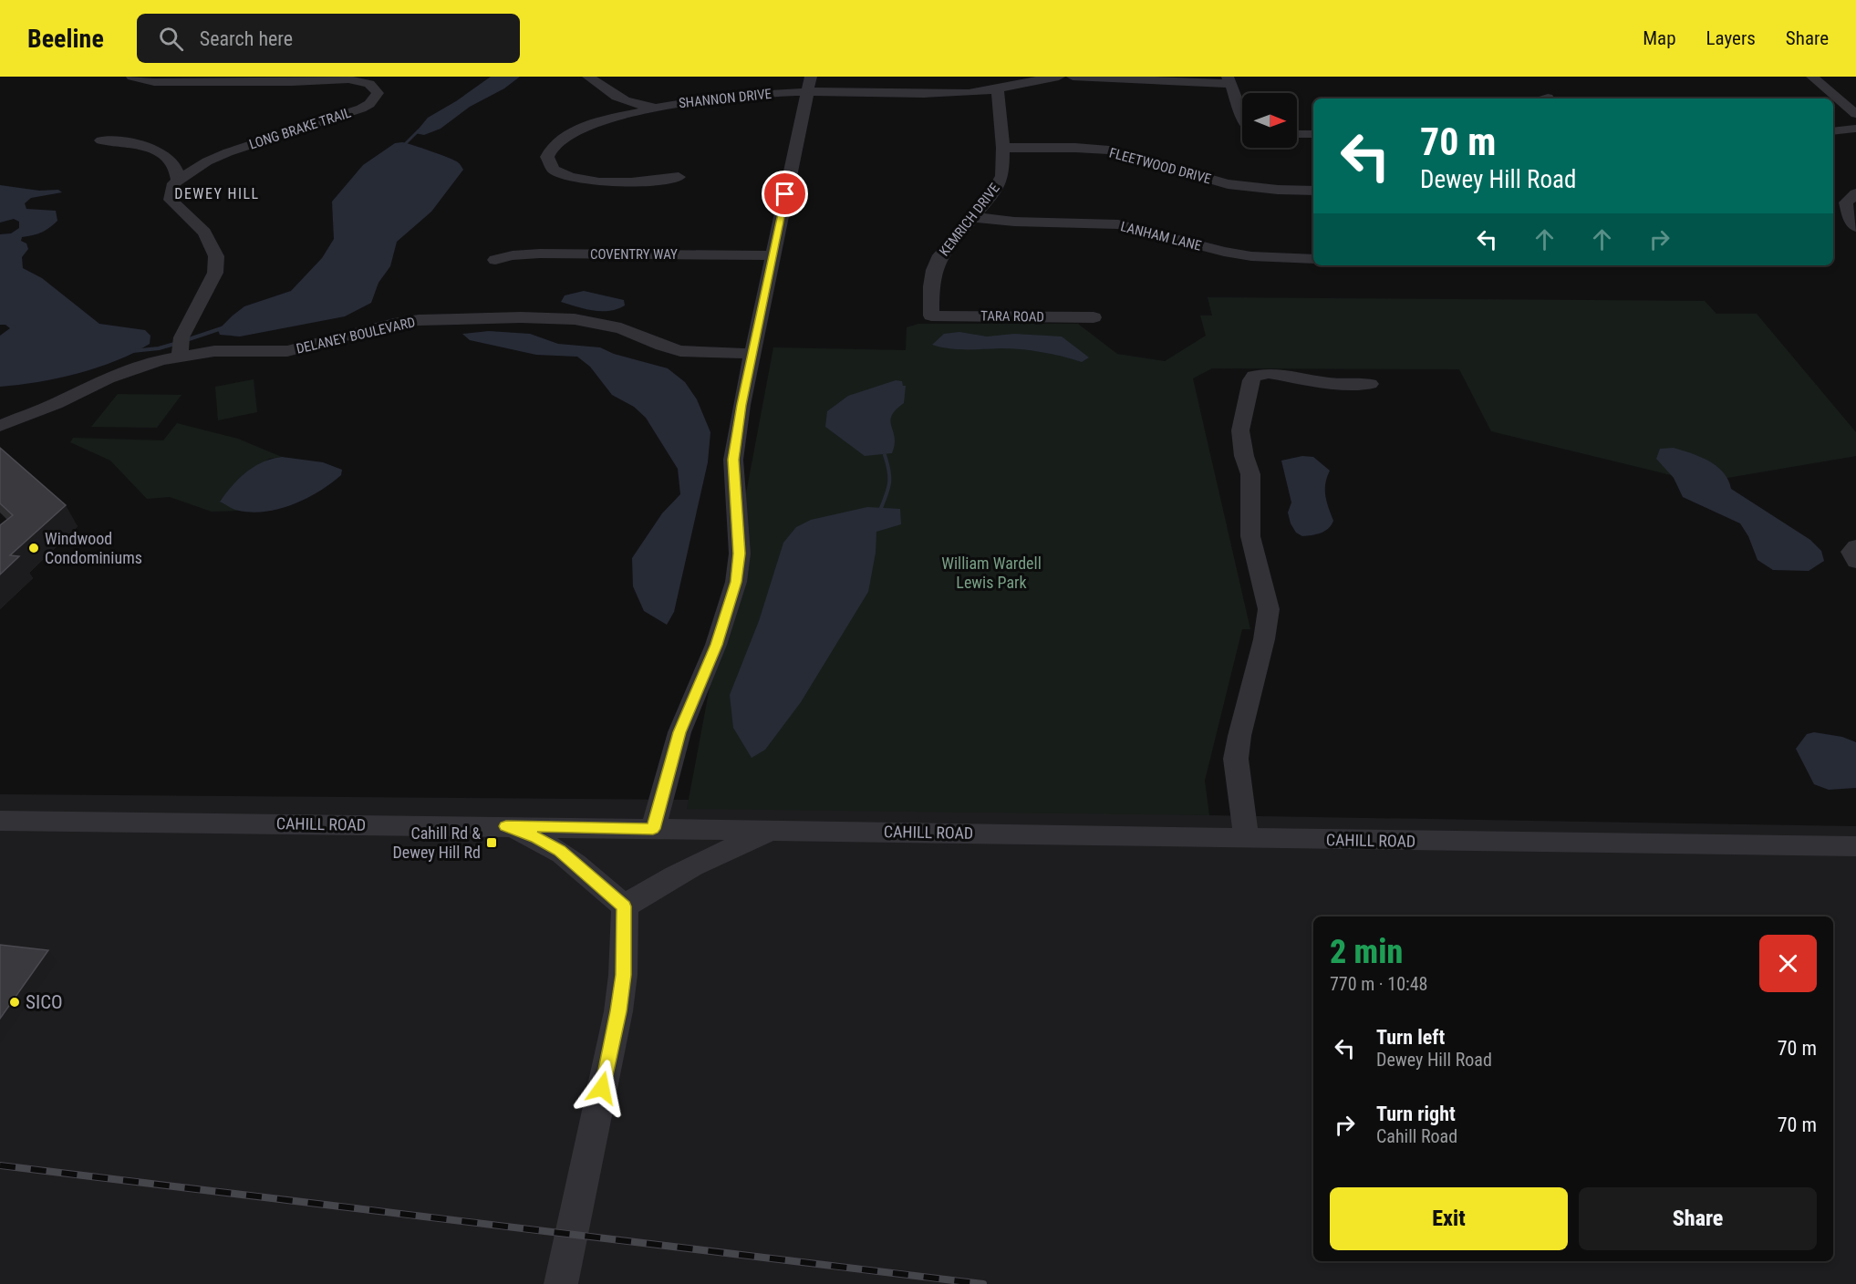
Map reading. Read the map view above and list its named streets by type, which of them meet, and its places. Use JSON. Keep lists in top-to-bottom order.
{
  "streets": {
    "street": [
      "SHANNON DRIVE",
      "LONG BRAKE TRAIL",
      "FLEETWOOD DRIVE",
      "KEMRICH DRIVE",
      "LANHAM LANE",
      "COVENTRY WAY",
      "TARA ROAD",
      "DELANEY BOULEVARD",
      "CAHILL ROAD"
    ]
  },
  "crossings": [
    ["SHANNON DRIVE", "KEMRICH DRIVE"],
    ["FLEETWOOD DRIVE", "KEMRICH DRIVE"],
    ["KEMRICH DRIVE", "LANHAM LANE"],
    ["KEMRICH DRIVE", "TARA ROAD"]
  ],
  "districts": ["DEWEY HILL"],
  "parks": ["William Wardell Lewis Park"],
  "places": {
    "other": ["Windwood Condominiums", "SICO"],
    "transit": ["Cahill Rd & Dewey Hill Rd"]
  },
  "north": "right",
  "page": {
    "header": "Beeline",
    "search": "Search here",
    "nav": ["Map", "Layers", "Share"],
    "turn": ["70 m", "Dewey Hill Road"],
    "heading": ["2 min", "770 m · 10:48"],
    "list": [
      {
        "name": "Turn left",
        "note": "Dewey Hill Road",
        "value": "70 m"
      },
      {
        "name": "Turn right",
        "note": "Cahill Road",
        "value": "70 m"
      }
    ],
    "buttons": ["Exit", "Share"]
  }
}
